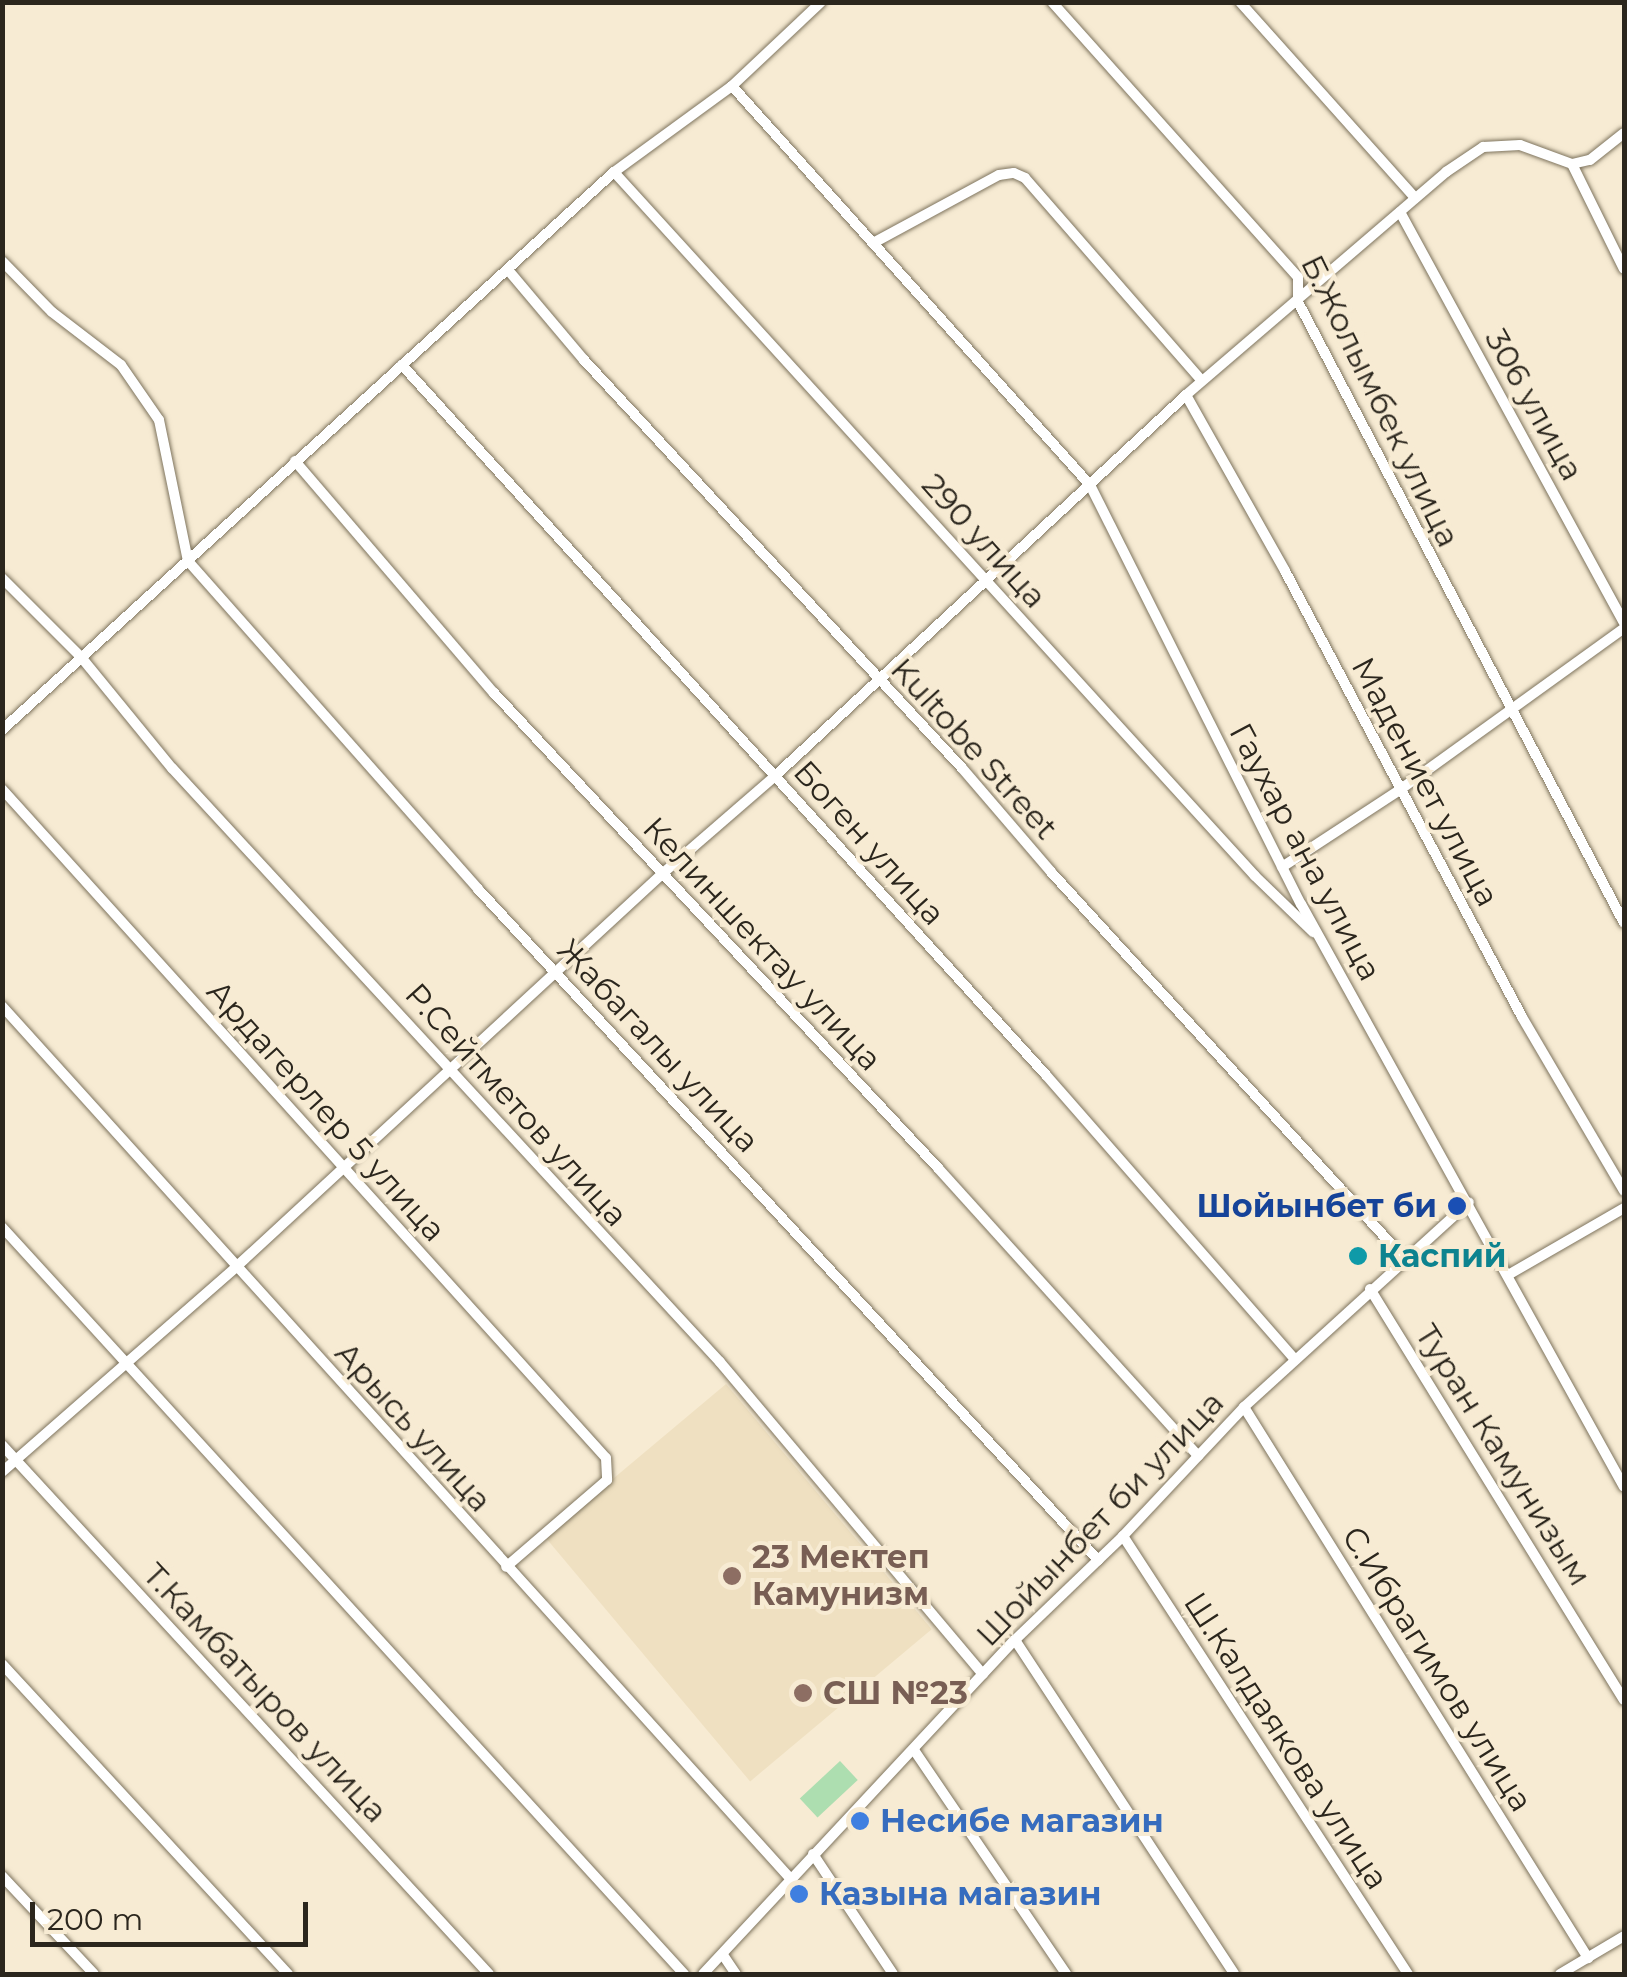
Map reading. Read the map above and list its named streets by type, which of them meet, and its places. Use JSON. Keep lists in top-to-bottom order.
{
  "streets": {
    "street": [
      "Б.Жолымбек улица",
      "306 улица",
      "290 улица",
      "Kultobe Street",
      "Мадениет улица",
      "Боген улица",
      "Гаухар ана улица",
      "Келиншектау улица",
      "Жабагалы улица",
      "Р.Сейтметов улица",
      "Ардагерлер 5 улица",
      "Арысь улица",
      "Туран Камунизым",
      "Шойынбет би улица",
      "С.Ибрагимов улица",
      "Т.Камбатыров улица",
      "Ш.Калдаякова улица"
    ]
  },
  "crossings": [
    ["290 улица", "Гаухар ана улица"],
    ["Kultobe Street", "Шойынбет би улица"],
    ["Боген улица", "Шойынбет би улица"],
    ["Гаухар ана улица", "Шойынбет би улица"],
    ["Келиншектау улица", "Шойынбет би улица"],
    ["Жабагалы улица", "Шойынбет би улица"],
    ["Р.Сейтметов улица", "Шойынбет би улица"],
    ["Ардагерлер 5 улица", "Арысь улица"],
    ["Арысь улица", "Шойынбет би улица"],
    ["Туран Камунизым", "Шойынбет би улица"],
    ["Шойынбет би улица", "С.Ибрагимов улица"],
    ["Шойынбет би улица", "Ш.Калдаякова улица"]
  ],
  "places": [
    "Шойынбет би",
    "Каспий",
    "23 Мектеп Камунизм",
    "СШ №23",
    "Несибе магазин",
    "Казына магазин"
  ],
  "scale_bar": "200 m"
}
